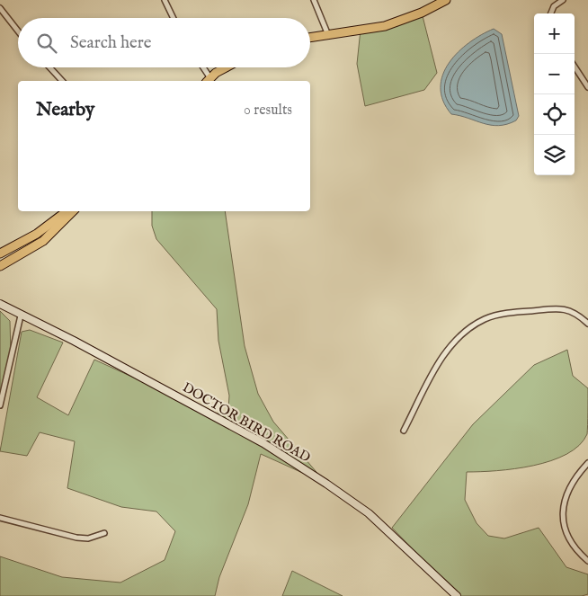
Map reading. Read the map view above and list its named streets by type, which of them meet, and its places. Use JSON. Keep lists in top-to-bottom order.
{
  "streets": {
    "main road": ["DOCTOR BIRD ROAD"]
  },
  "page": {
    "map_buttons": ["+", "−"],
    "search": "Search here",
    "heading": ["Nearby", "0 results"]
  }
}
